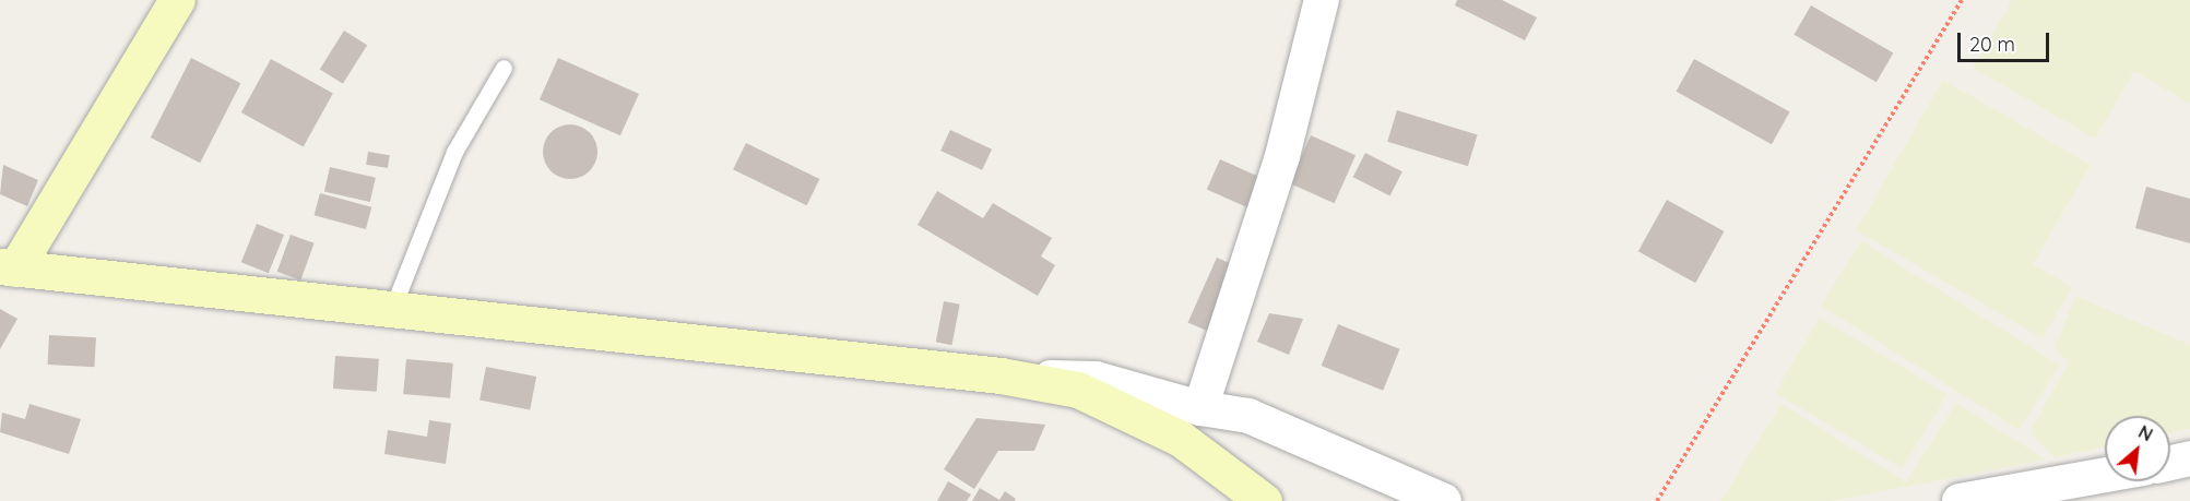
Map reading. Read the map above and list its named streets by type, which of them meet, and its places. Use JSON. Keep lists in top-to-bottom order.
{
  "scale_bar": "20 m",
  "north": "top right"
}
